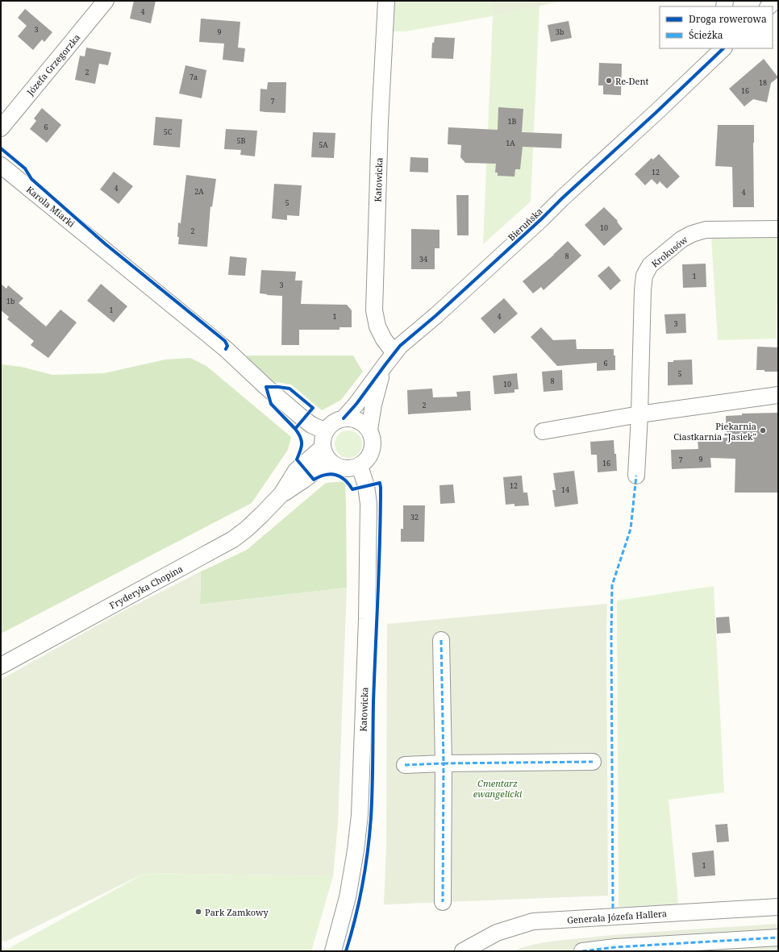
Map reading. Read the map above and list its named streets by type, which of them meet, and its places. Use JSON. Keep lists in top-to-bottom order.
{
  "streets": {
    "street": [
      "Józefa Grzegorzka",
      "Katowicka",
      "Karola Miarki",
      "Bieruńska",
      "Krokusów",
      "Fryderyka Chopina",
      "Generała Józefa Hallera"
    ]
  },
  "crossings": [
    ["Katowicka", "Karola Miarki"],
    ["Katowicka", "Bieruńska"],
    ["Katowicka", "Fryderyka Chopina"],
    ["Karola Miarki", "Bieruńska"],
    ["Karola Miarki", "Fryderyka Chopina"],
    ["Bieruńska", "Fryderyka Chopina"]
  ],
  "parks": ["Cmentarz ewangelicki"],
  "places": ["Re-Dent", "Piekarnia Ciastkarnia \"Jasiek\"", "Park Zamkowy"],
  "house_numbers": [
    "4",
    "3",
    "9",
    "3b",
    "2",
    "7a",
    "18",
    "16",
    "7",
    "1B",
    "6",
    "5C",
    "5B",
    "1A",
    "5A",
    "12",
    "4",
    "2A",
    "4",
    "5",
    "10",
    "2",
    "8",
    "34",
    "1",
    "3",
    "1b",
    "1",
    "1",
    "4",
    "3",
    "6",
    "5",
    "8",
    "10",
    "2",
    "9",
    "7",
    "16",
    "12",
    "14",
    "32",
    "1"
  ],
  "legend": ["Droga rowerowa", "Ścieżka"]
}
